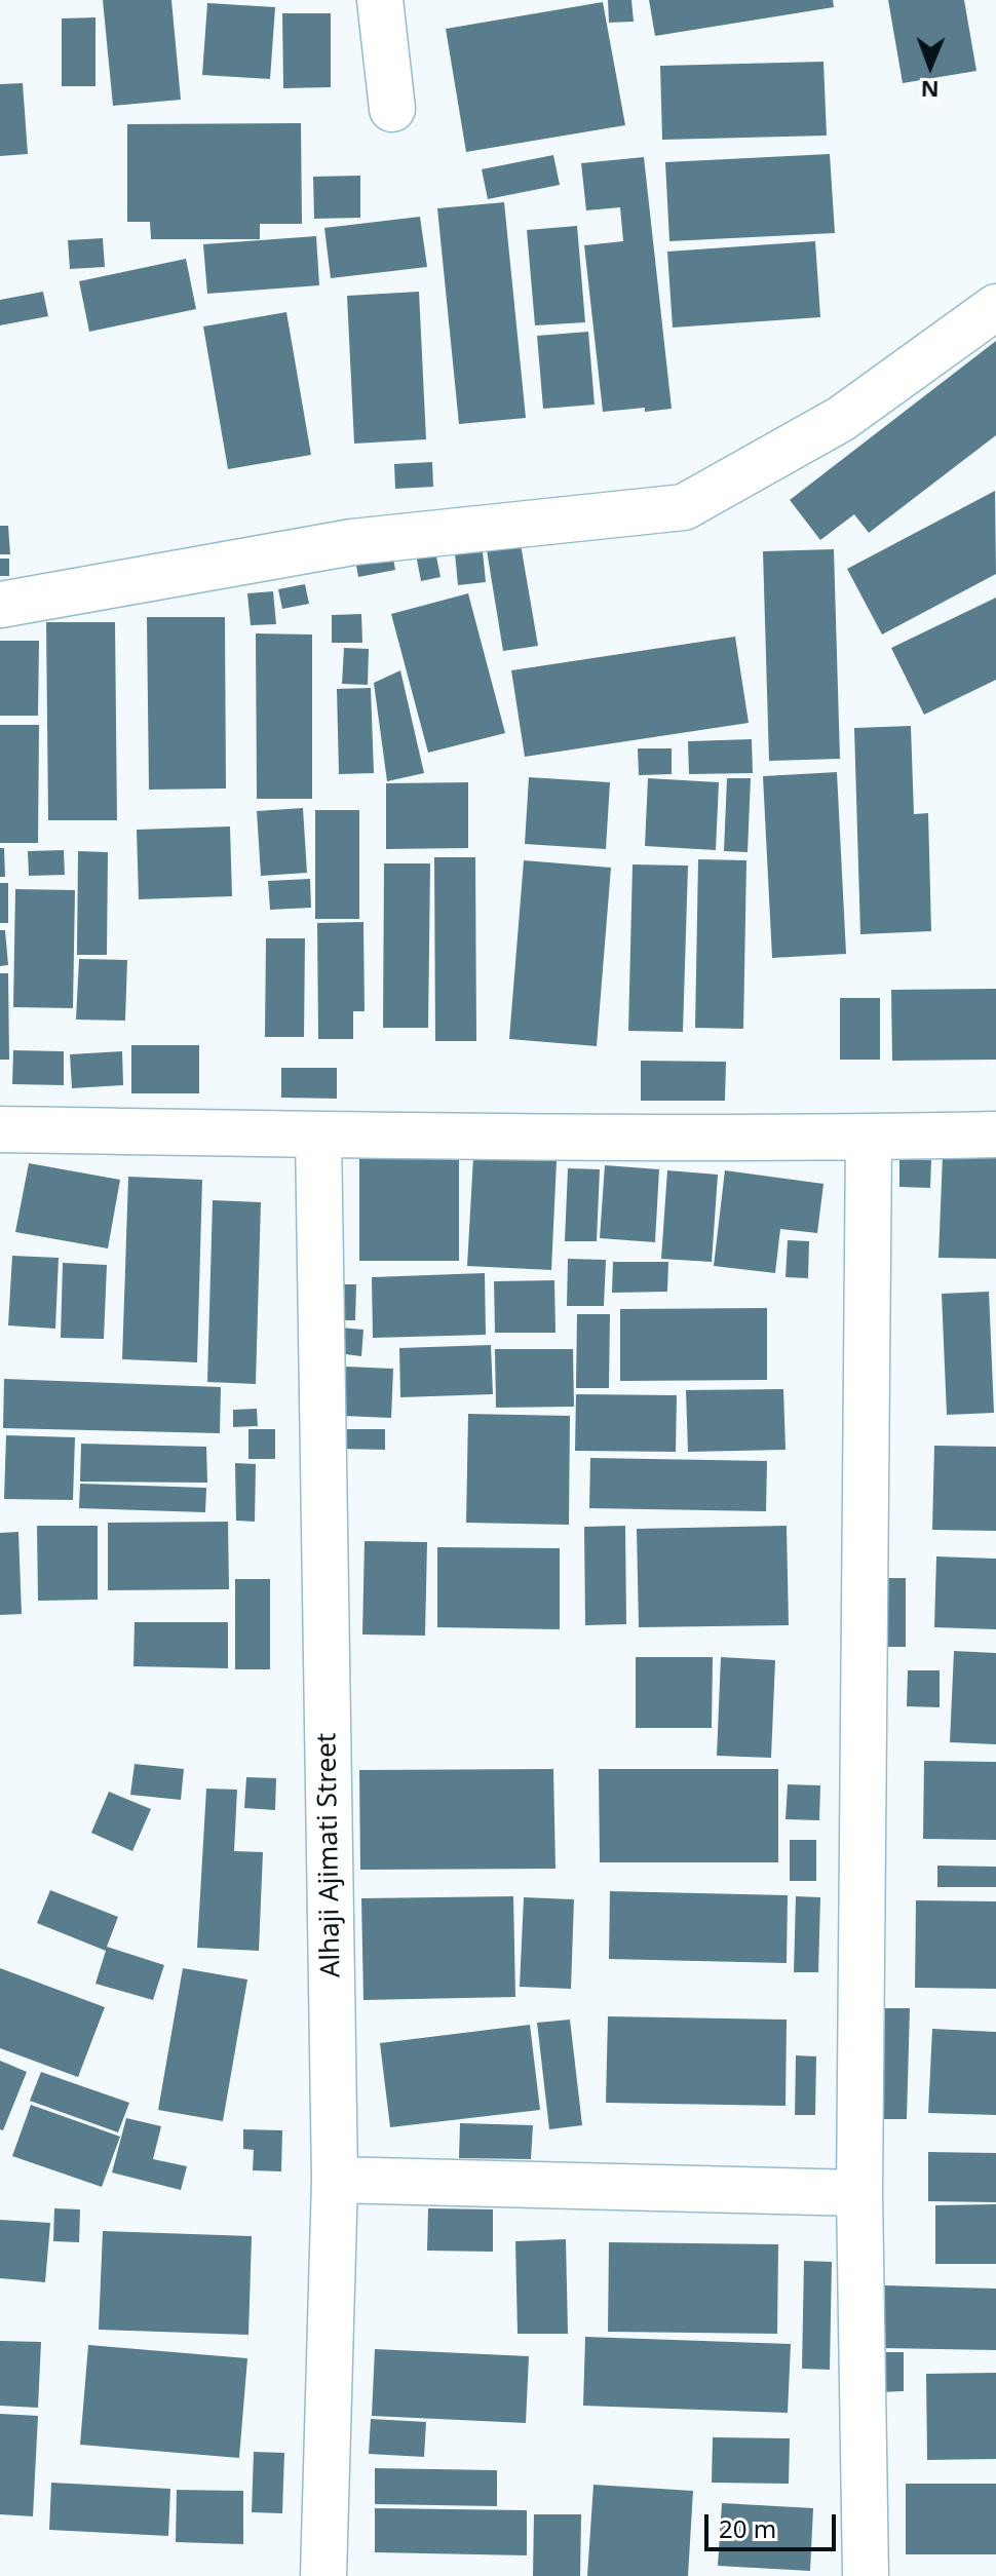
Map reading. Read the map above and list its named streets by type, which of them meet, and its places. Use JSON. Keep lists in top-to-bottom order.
{
  "streets": {
    "street": ["Alhaji Ajimati Street"]
  },
  "scale_bar": "20 m",
  "north": "bottom"
}
